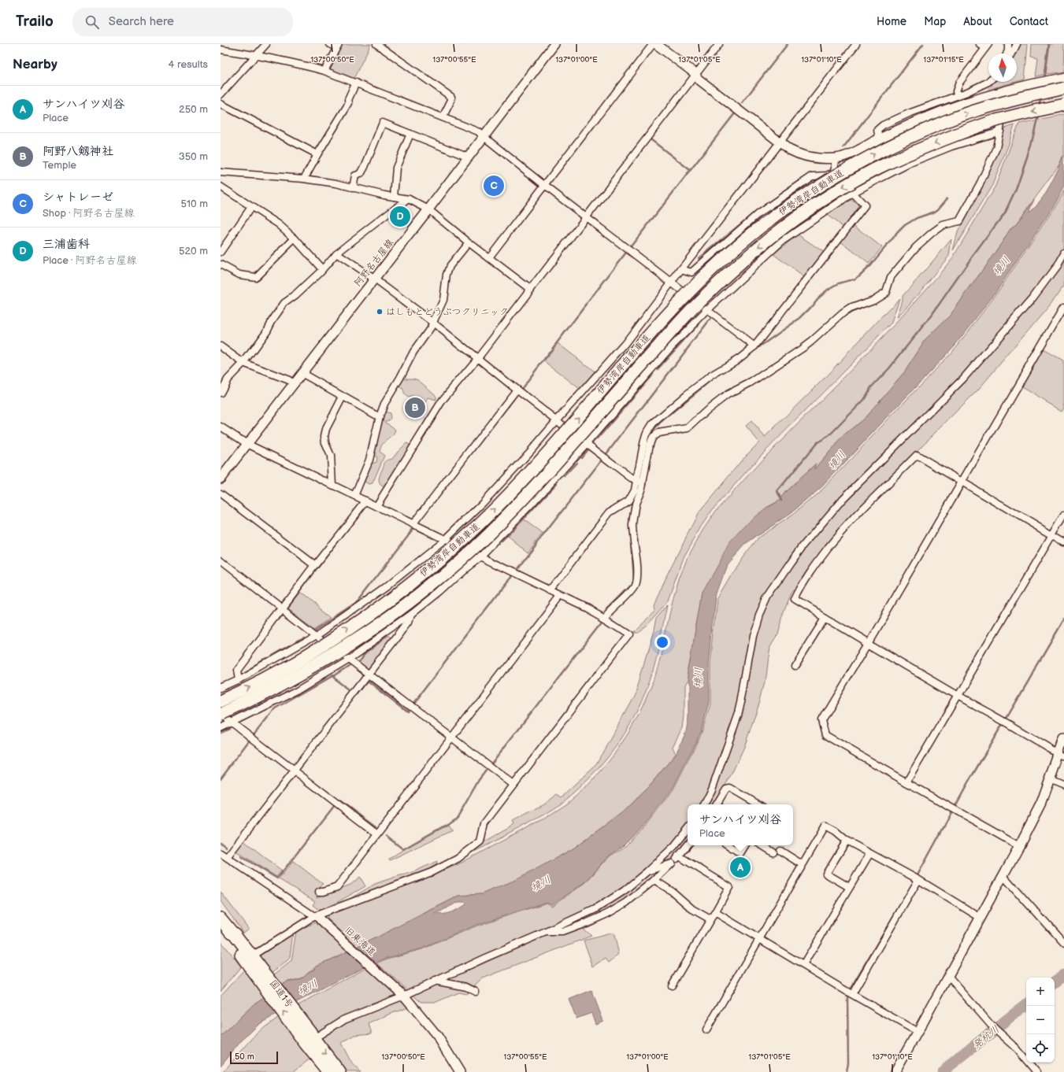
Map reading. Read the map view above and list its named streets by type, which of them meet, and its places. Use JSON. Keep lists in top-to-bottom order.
{
  "streets": {
    "highway": ["伊勢湾岸自動車道", "国道1号"],
    "street": ["阿野名古屋線", "旧東海道"]
  },
  "water": ["境川", "発杭川"],
  "places": ["はしもとどうぶつクリニック"],
  "scale_bar": "50 m",
  "north": "top",
  "page": {
    "header": "Trailo",
    "search": "Search here",
    "nav": [
      "Home",
      "Map",
      "About",
      "Contact"
    ],
    "heading": ["Nearby", "4 results"],
    "list": [
      {
        "mark": "A",
        "name": "サンハイツ刈谷",
        "note": "Place",
        "value": "250 m"
      },
      {
        "mark": "B",
        "name": "阿野八剱神社",
        "note": "Temple",
        "value": "350 m"
      },
      {
        "mark": "C",
        "name": "シャトレーゼ",
        "note": "Shop · 阿野名古屋線",
        "value": "510 m"
      },
      {
        "mark": "D",
        "name": "三浦歯科",
        "note": "Place · 阿野名古屋線",
        "value": "520 m"
      }
    ],
    "pins": [
      "C",
      "D",
      "B",
      "A"
    ],
    "popup": ["サンハイツ刈谷", "Place"],
    "map_buttons": ["+", "−"],
    "scale": "50 m"
  },
  "coordinates": [
    "137°00'50\"E",
    "137°00'55\"E",
    "137°01'00\"E",
    "137°01'05\"E",
    "137°01'10\"E",
    "137°01'15\"E"
  ]
}
